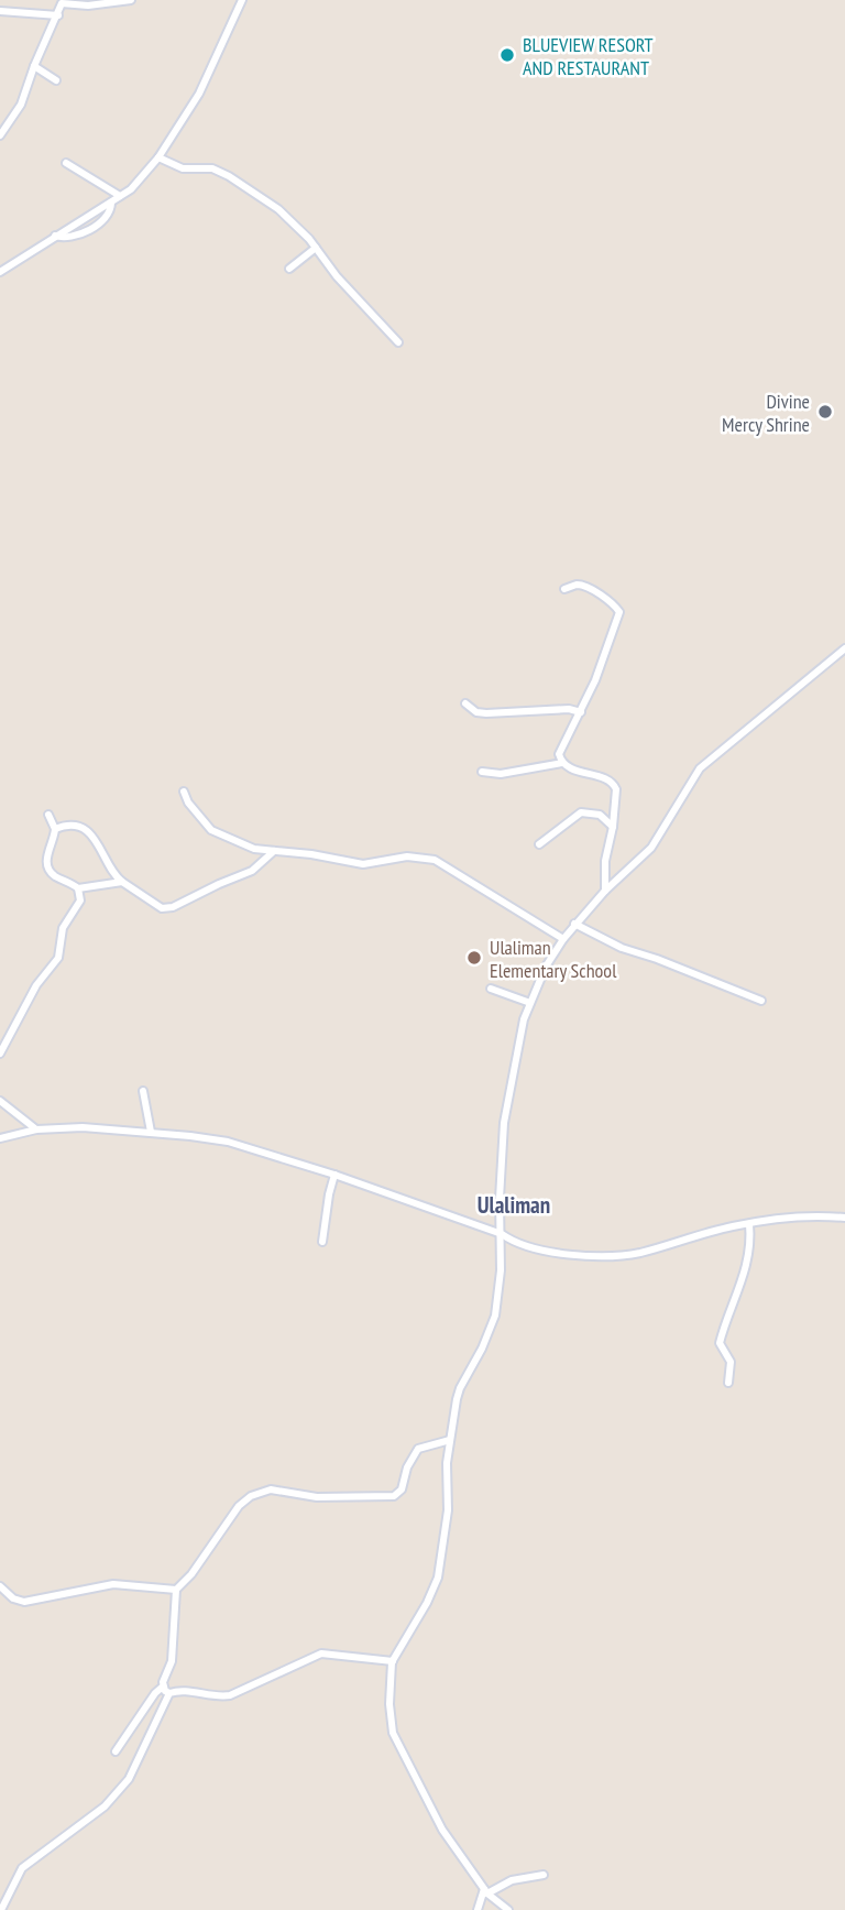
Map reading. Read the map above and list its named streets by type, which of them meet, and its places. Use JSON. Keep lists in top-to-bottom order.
{
  "districts": ["Ulaliman"],
  "places": ["BLUEVIEW RESORT AND RESTAURANT", "Divine Mercy Shrine", "Ulaliman Elementary School"]
}
